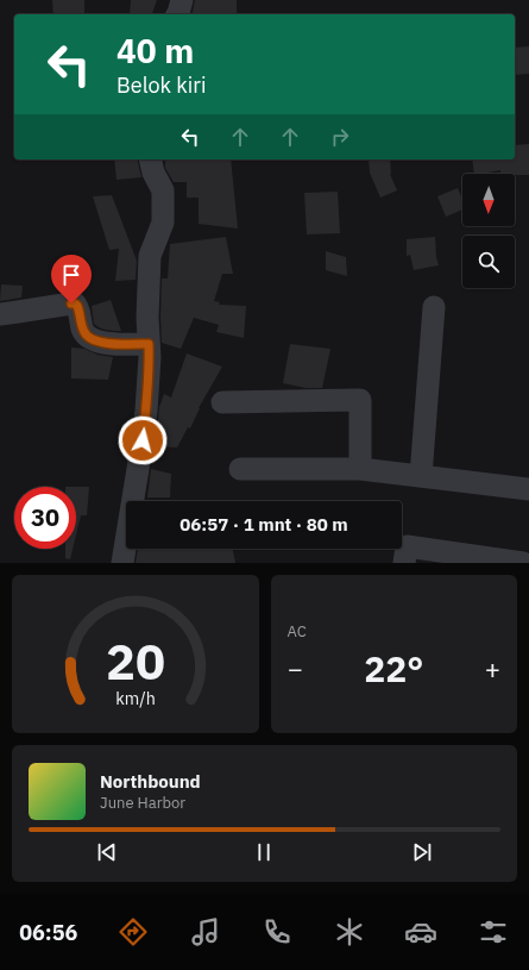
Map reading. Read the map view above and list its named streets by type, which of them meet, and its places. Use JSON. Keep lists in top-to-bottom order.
{
  "north": "bottom",
  "page": {
    "turn": ["40 m", "Belok kiri"],
    "limit": "30",
    "trip": "06:57 · 1 mnt · 80 m",
    "tile": "AC",
    "heat": ["−", "22°", "+"],
    "song": ["Northbound", "June Harbor"],
    "tabs": "06:56",
    "gauge": ["20", "km/h"]
  }
}
